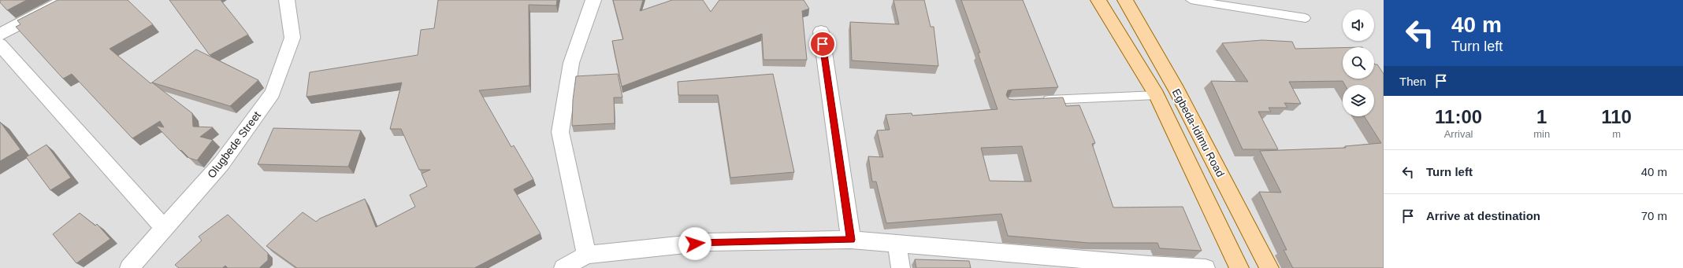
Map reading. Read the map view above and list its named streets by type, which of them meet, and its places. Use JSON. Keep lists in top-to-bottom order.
{
  "streets": {
    "main road": ["Egbeda-Idimu Road"],
    "street": ["Olugbede Street"]
  },
  "page": {
    "turn": ["40 m", "Turn left"],
    "then": "Then",
    "eta": [
      "11:00",
      "Arrival",
      "1",
      "min",
      "110",
      "m"
    ],
    "list": [
      {
        "name": "Turn left",
        "value": "40 m"
      },
      {
        "name": "Arrive at destination",
        "value": "70 m"
      }
    ]
  }
}
